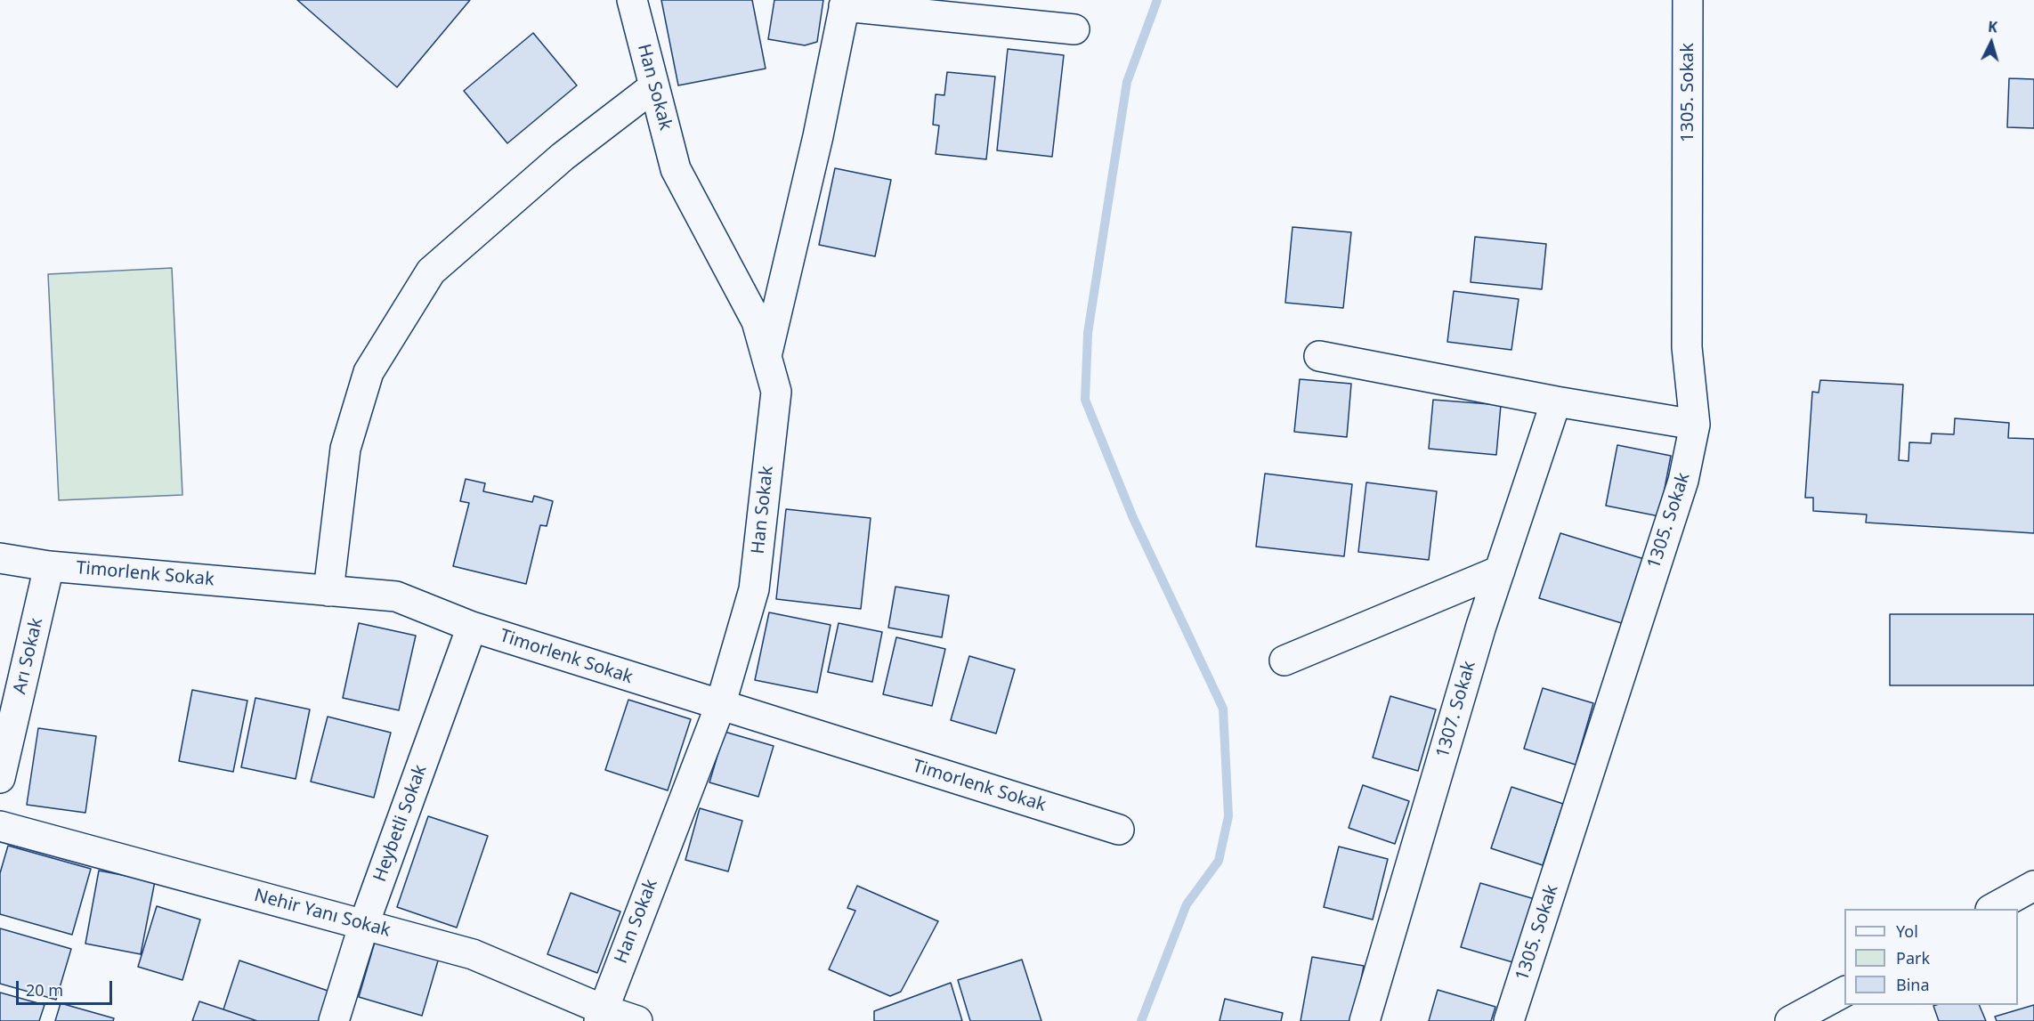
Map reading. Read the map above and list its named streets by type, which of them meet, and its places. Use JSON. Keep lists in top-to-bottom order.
{
  "streets": {
    "street": [
      "Han Sokak",
      "1305. Sokak",
      "Timorlenk Sokak",
      "Arı Sokak",
      "1307. Sokak",
      "Heybetli Sokak",
      "Nehir Yanı Sokak"
    ]
  },
  "crossings": [
    ["Han Sokak", "Timorlenk Sokak"],
    ["Han Sokak", "Nehir Yanı Sokak"],
    ["Timorlenk Sokak", "Arı Sokak"],
    ["Timorlenk Sokak", "Heybetli Sokak"],
    ["Heybetli Sokak", "Nehir Yanı Sokak"]
  ],
  "legend": ["Yol", "Park", "Bina"],
  "scale_bar": "20 m",
  "north": "top"
}
